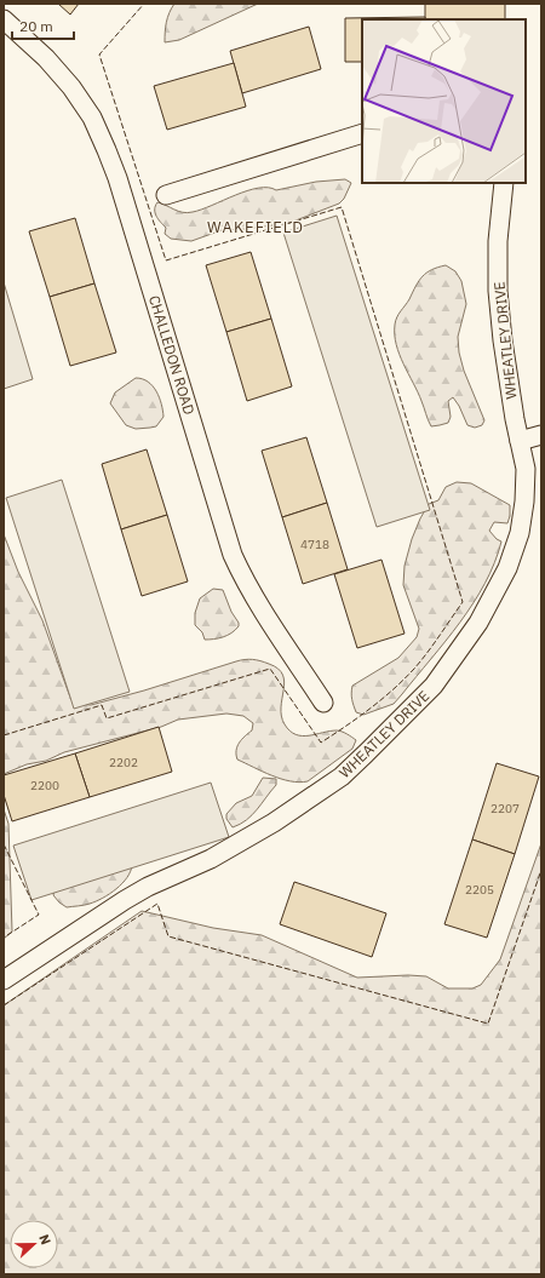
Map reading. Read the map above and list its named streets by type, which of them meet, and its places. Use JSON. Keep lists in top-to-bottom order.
{
  "streets": {
    "street": ["WHEATLEY DRIVE", "CHALLEDON ROAD"]
  },
  "districts": ["WAKEFIELD"],
  "house_numbers": [
    "4718",
    "2202",
    "2200",
    "2207",
    "2205"
  ],
  "scale_bar": "20 m",
  "north": "right"
}
